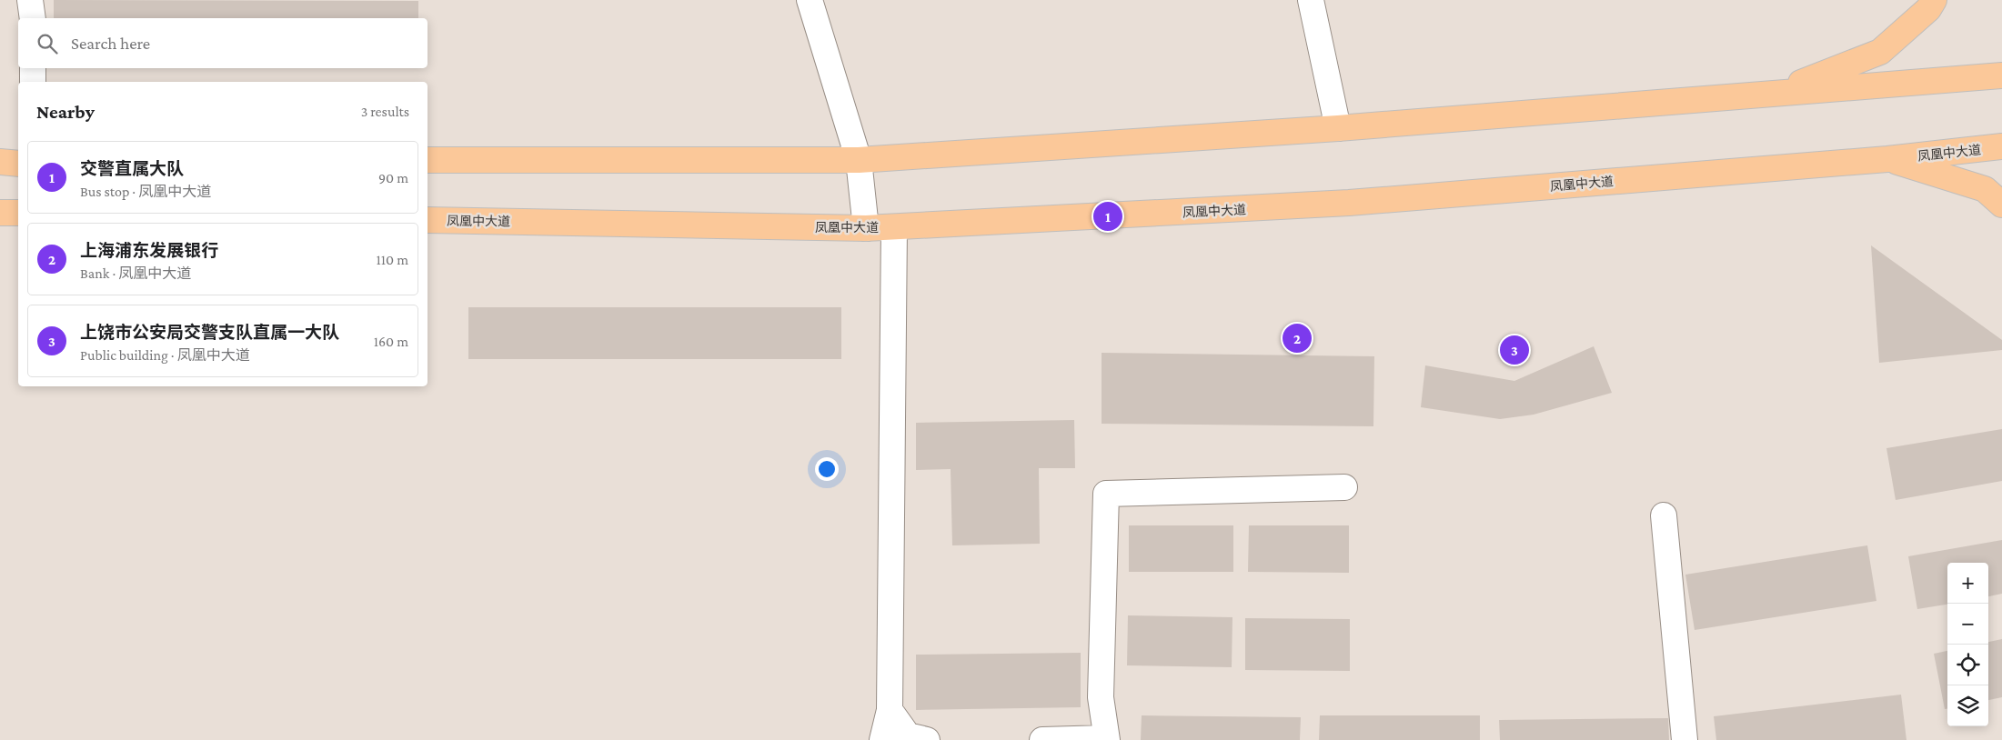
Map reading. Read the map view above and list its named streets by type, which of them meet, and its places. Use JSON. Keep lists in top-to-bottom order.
{
  "streets": {
    "main road": ["凤凰中大道"]
  },
  "page": {
    "search": "Search here",
    "heading": ["Nearby", "3 results"],
    "list": [
      {
        "mark": "1",
        "name": "交警直属大队",
        "note": "Bus stop · 凤凰中大道",
        "value": "90 m"
      },
      {
        "mark": "2",
        "name": "上海浦东发展银行",
        "note": "Bank · 凤凰中大道",
        "value": "110 m"
      },
      {
        "mark": "3",
        "name": "上饶市公安局交警支队直属一大队",
        "note": "Public building · 凤凰中大道",
        "value": "160 m"
      }
    ],
    "pins": ["1", "2", "3"],
    "map_buttons": ["+", "−"]
  }
}
